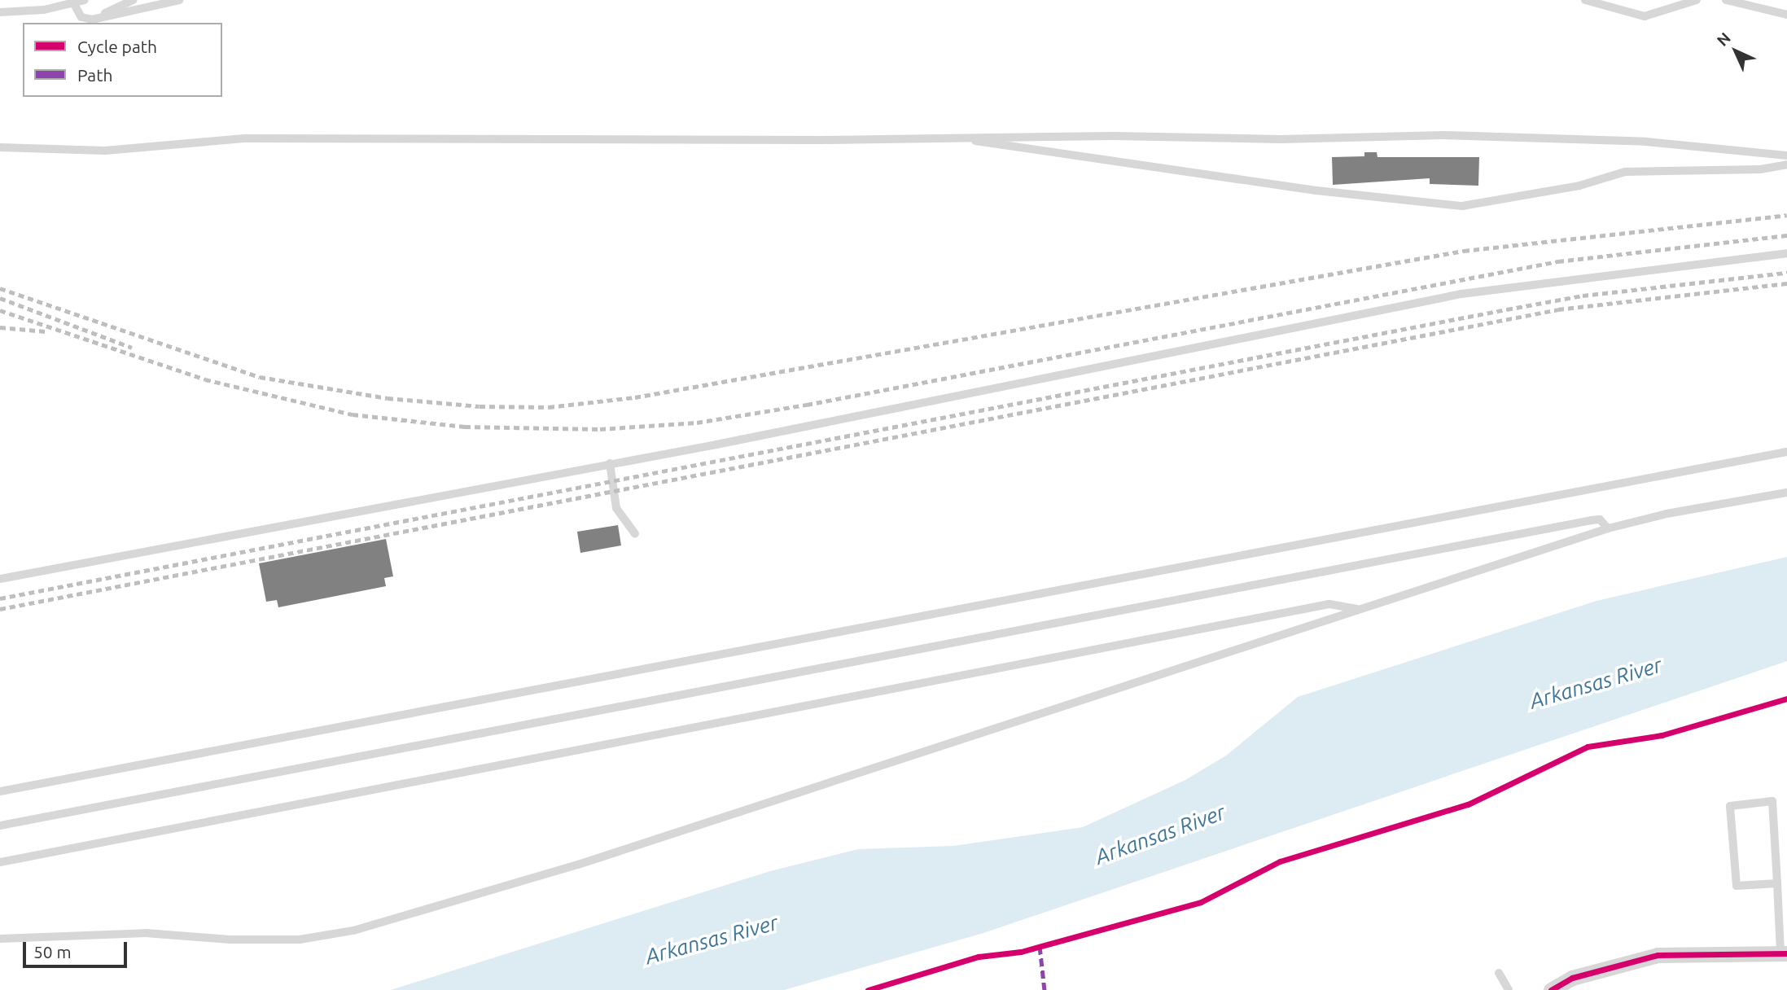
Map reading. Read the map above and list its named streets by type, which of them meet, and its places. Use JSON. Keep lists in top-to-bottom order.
{
  "water": ["Arkansas River"],
  "legend": ["Cycle path", "Path"],
  "scale_bar": "50 m",
  "north": "top left"
}
